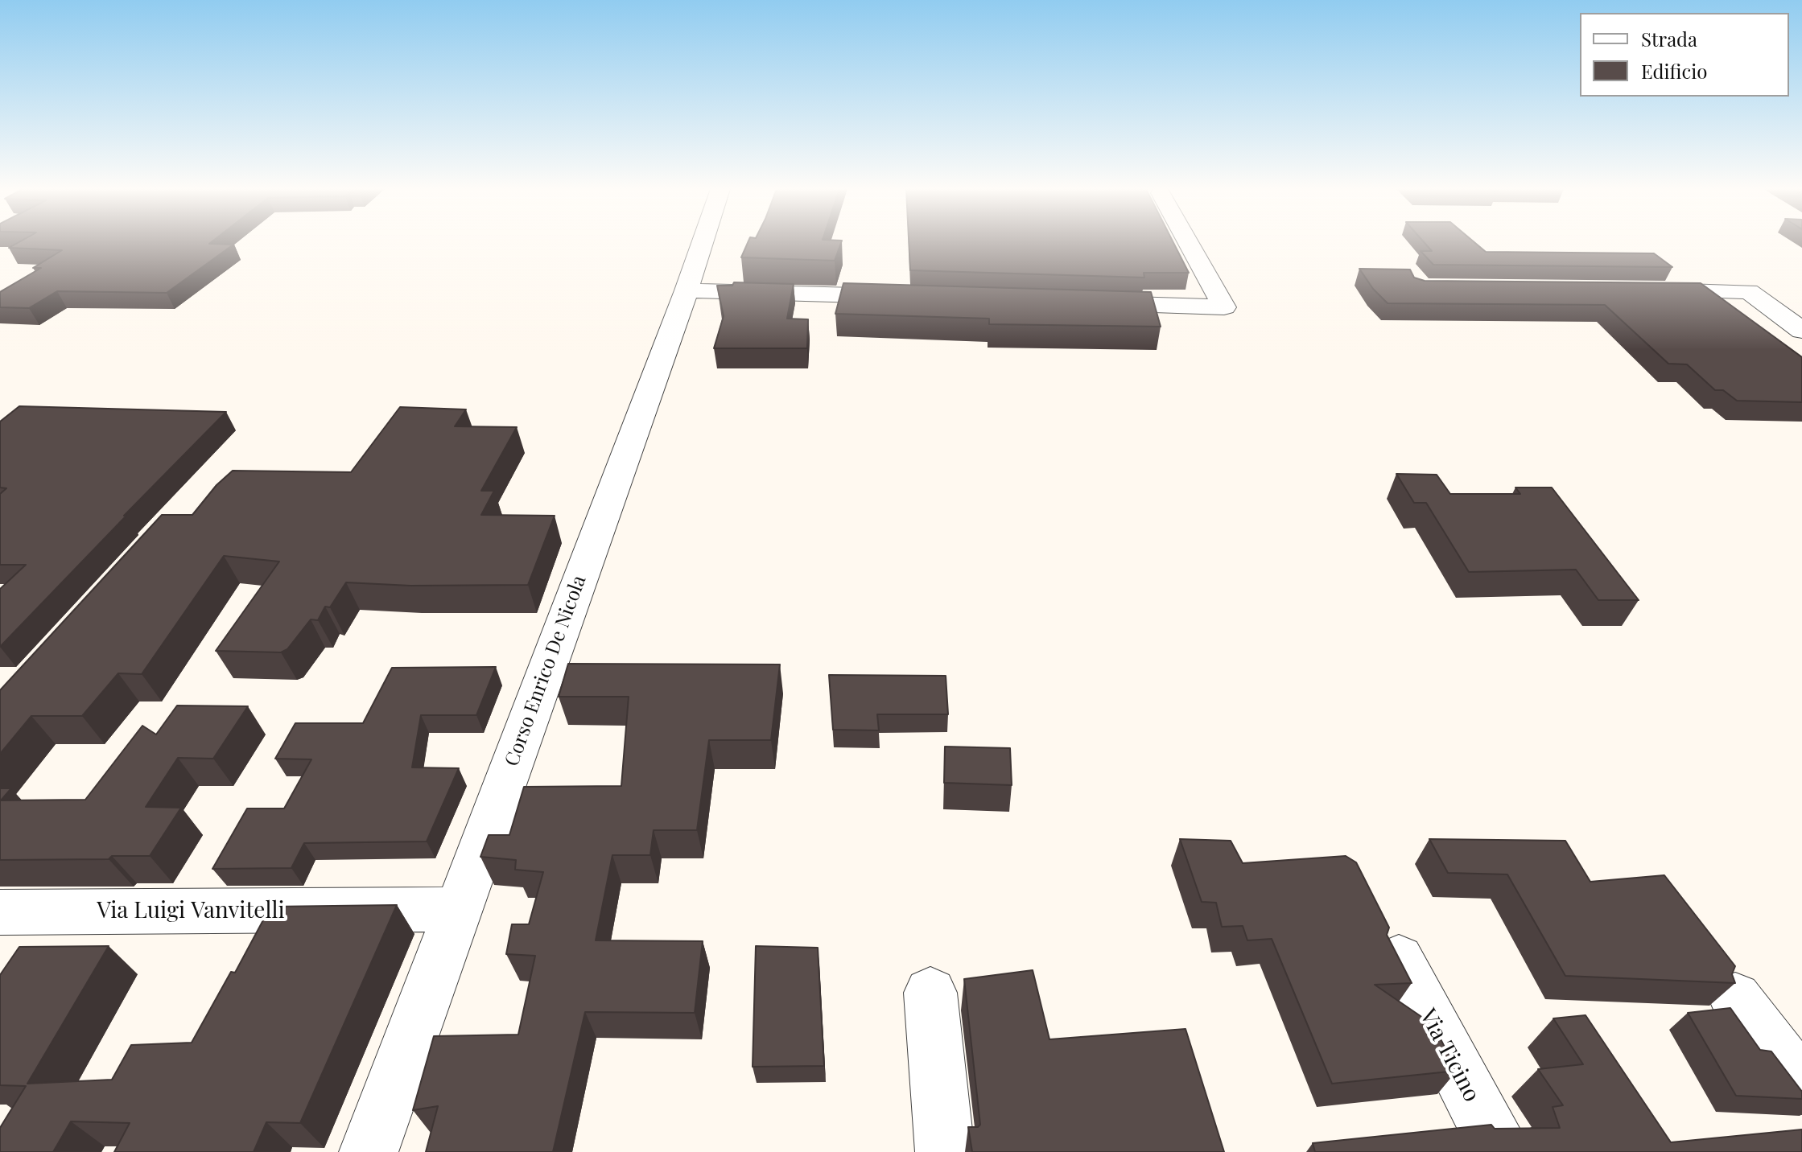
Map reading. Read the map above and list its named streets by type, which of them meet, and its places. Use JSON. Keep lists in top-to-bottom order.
{
  "streets": {
    "street": ["Corso Enrico De Nicola", "Via Luigi Vanvitelli", "Via Ticino"]
  },
  "crossings": [
    ["Corso Enrico De Nicola", "Via Luigi Vanvitelli"]
  ],
  "legend": ["Strada", "Edificio"]
}
